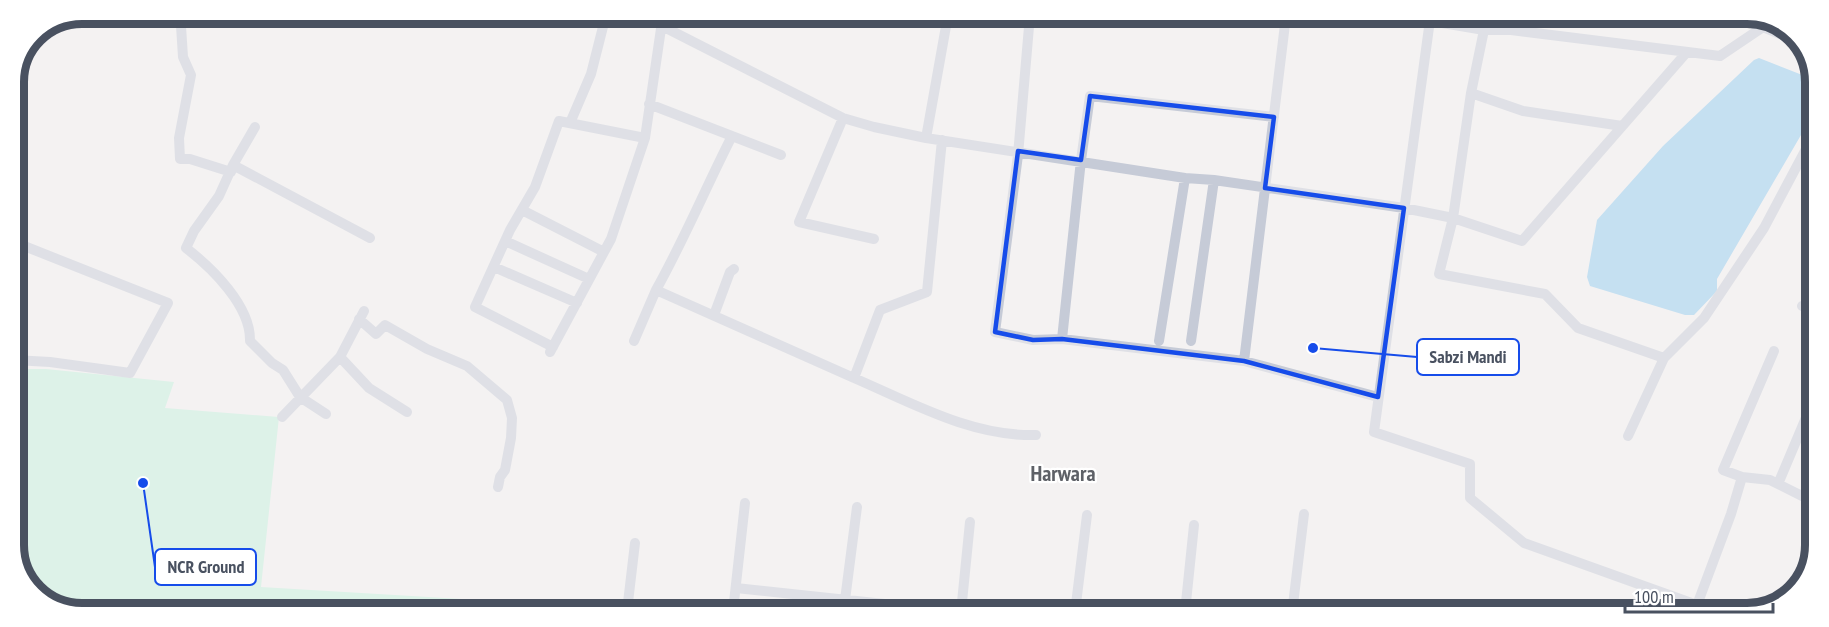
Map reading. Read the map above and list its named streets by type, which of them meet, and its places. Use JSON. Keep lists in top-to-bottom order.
{
  "districts": ["Harwara"],
  "places": ["Sabzi Mandi", "NCR Ground"],
  "scale_bar": "100 m"
}
